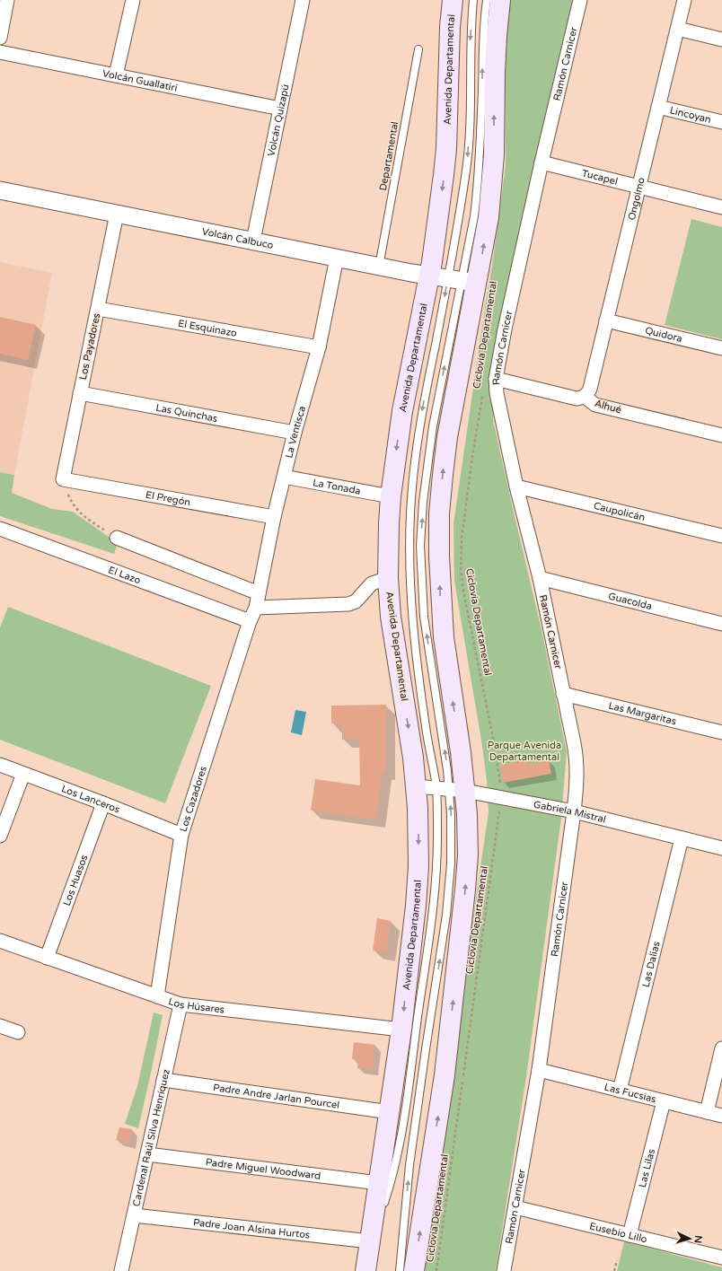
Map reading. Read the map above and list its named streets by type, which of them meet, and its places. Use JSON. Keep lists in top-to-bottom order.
{
  "streets": {
    "main road": ["Avenida Departamental"],
    "street": [
      "Ramón Carnicer",
      "Volcán Guallatiri",
      "Lincoyan",
      "Volcán Quizapú",
      "Tucapel",
      "Ongolmo",
      "Volcán Calbuco",
      "El Esquinazo",
      "Quidora",
      "Los Payadores",
      "Alhué",
      "Las Quinchas",
      "La Ventisca",
      "La Tonada",
      "El Pregón",
      "Caupolicán",
      "El Lazo",
      "Guacolda",
      "Las Margaritas",
      "Los Lanceros",
      "Los Cazadores",
      "Gabriela Mistral",
      "Los Huasos",
      "Las Dalias",
      "Los Húsares",
      "Las Fucsias",
      "Padre Andre Jarlan Pourcel",
      "Cardenal Raúl Silva Henríquez",
      "Las Lilas",
      "Padre Miguel Woodward",
      "Padre Joan Alsina Hurtos",
      "Eusebio Lillo"
    ],
    "lane": ["Departamental"],
    "path": ["Ciclovía Departamental"]
  },
  "crossings": [
    ["Ramón Carnicer", "Tucapel"],
    ["Ramón Carnicer", "Alhué"],
    ["Ramón Carnicer", "Caupolicán"],
    ["Ramón Carnicer", "Guacolda"],
    ["Ramón Carnicer", "Las Margaritas"],
    ["Ramón Carnicer", "Gabriela Mistral"],
    ["Ramón Carnicer", "Las Fucsias"],
    ["Ramón Carnicer", "Eusebio Lillo"],
    ["Avenida Departamental", "Volcán Calbuco"],
    ["Avenida Departamental", "La Tonada"],
    ["Avenida Departamental", "Gabriela Mistral"],
    ["Avenida Departamental", "Los Húsares"],
    ["Avenida Departamental", "Padre Andre Jarlan Pourcel"],
    ["Avenida Departamental", "Padre Miguel Woodward"],
    ["Avenida Departamental", "Padre Joan Alsina Hurtos"],
    ["Volcán Guallatiri", "Volcán Quizapú"],
    ["Lincoyan", "Ongolmo"],
    ["Volcán Quizapú", "Volcán Calbuco"],
    ["Departamental", "Volcán Calbuco"],
    ["Tucapel", "Ongolmo"],
    ["Ongolmo", "Quidora"],
    ["Ongolmo", "Alhué"],
    ["Volcán Calbuco", "Los Payadores"],
    ["Volcán Calbuco", "La Ventisca"],
    ["El Esquinazo", "Los Payadores"],
    ["El Esquinazo", "La Ventisca"],
    ["Ciclovía Departamental", "Gabriela Mistral"],
    ["Los Payadores", "Las Quinchas"],
    ["Los Payadores", "El Pregón"],
    ["Las Quinchas", "La Ventisca"],
    ["La Ventisca", "La Tonada"],
    ["La Ventisca", "El Pregón"],
    ["La Ventisca", "Los Cazadores"],
    ["El Lazo", "Los Cazadores"],
    ["Los Lanceros", "Los Cazadores"],
    ["Los Lanceros", "Los Huasos"],
    ["Los Cazadores", "Los Húsares"],
    ["Gabriela Mistral", "Las Dalias"],
    ["Los Huasos", "Los Húsares"],
    ["Las Dalias", "Las Fucsias"],
    ["Los Húsares", "Cardenal Raúl Silva Henríquez"],
    ["Las Fucsias", "Las Lilas"],
    ["Padre Andre Jarlan Pourcel", "Cardenal Raúl Silva Henríquez"],
    ["Cardenal Raúl Silva Henríquez", "Padre Miguel Woodward"],
    ["Cardenal Raúl Silva Henríquez", "Padre Joan Alsina Hurtos"],
    ["Las Lilas", "Eusebio Lillo"]
  ],
  "parks": ["Parque Avenida Departamental"],
  "north": "right"
}
